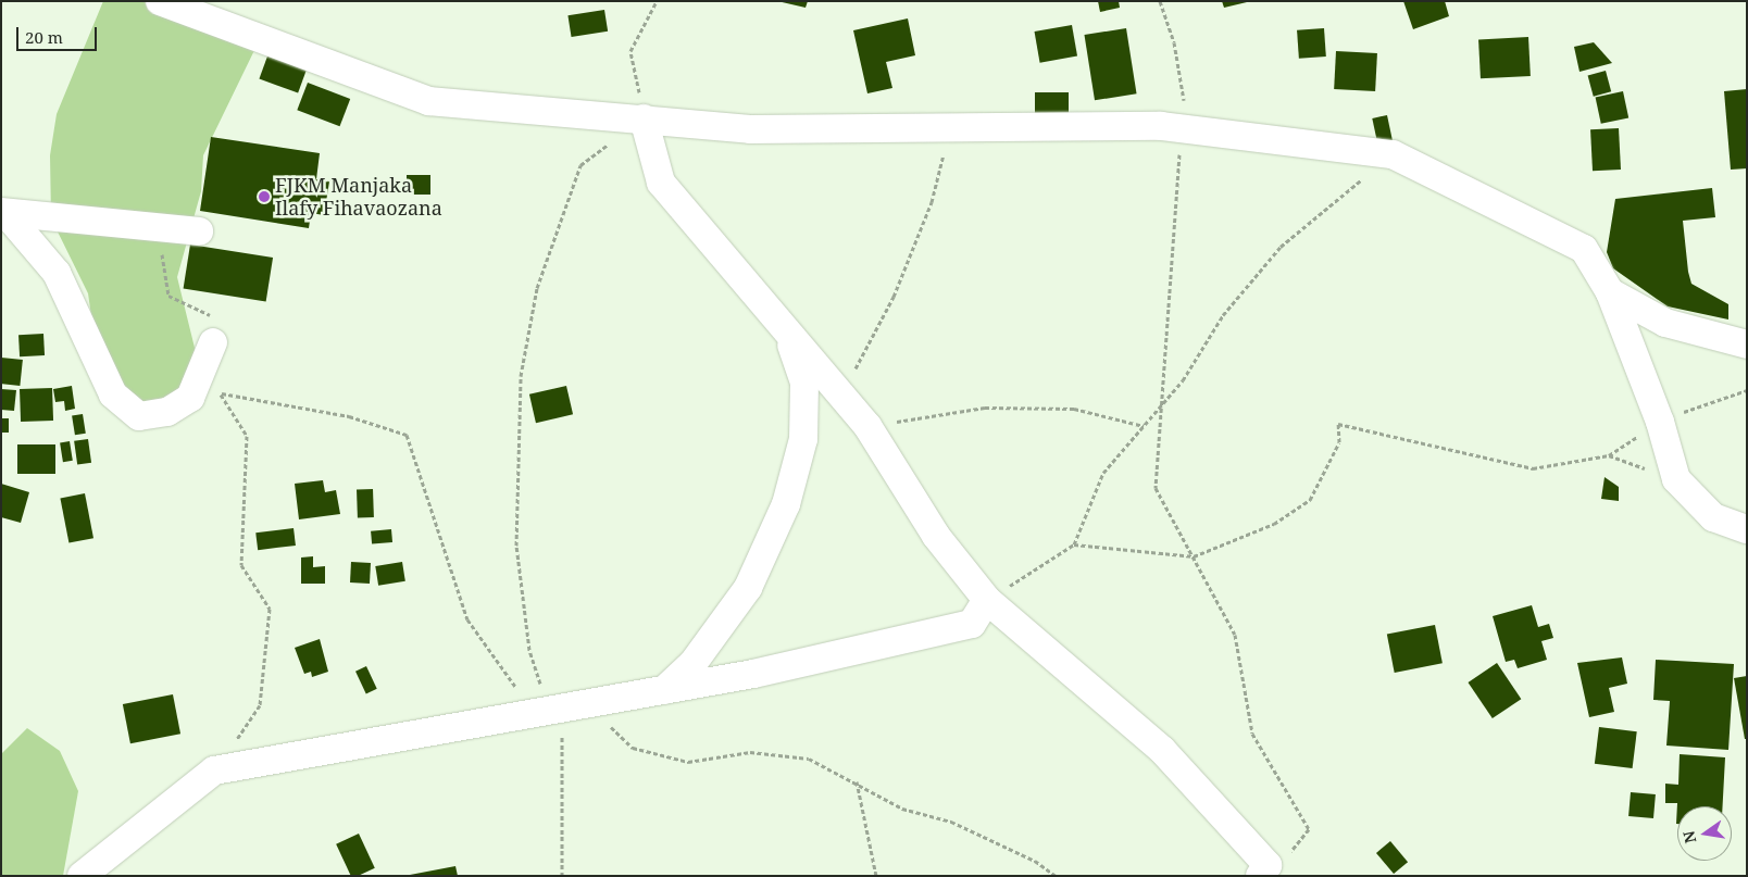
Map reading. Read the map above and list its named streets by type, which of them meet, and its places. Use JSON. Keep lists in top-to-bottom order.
{
  "places": ["FJKM Manjaka Ilafy Fihavaozana"],
  "scale_bar": "20 m",
  "north": "left"
}
